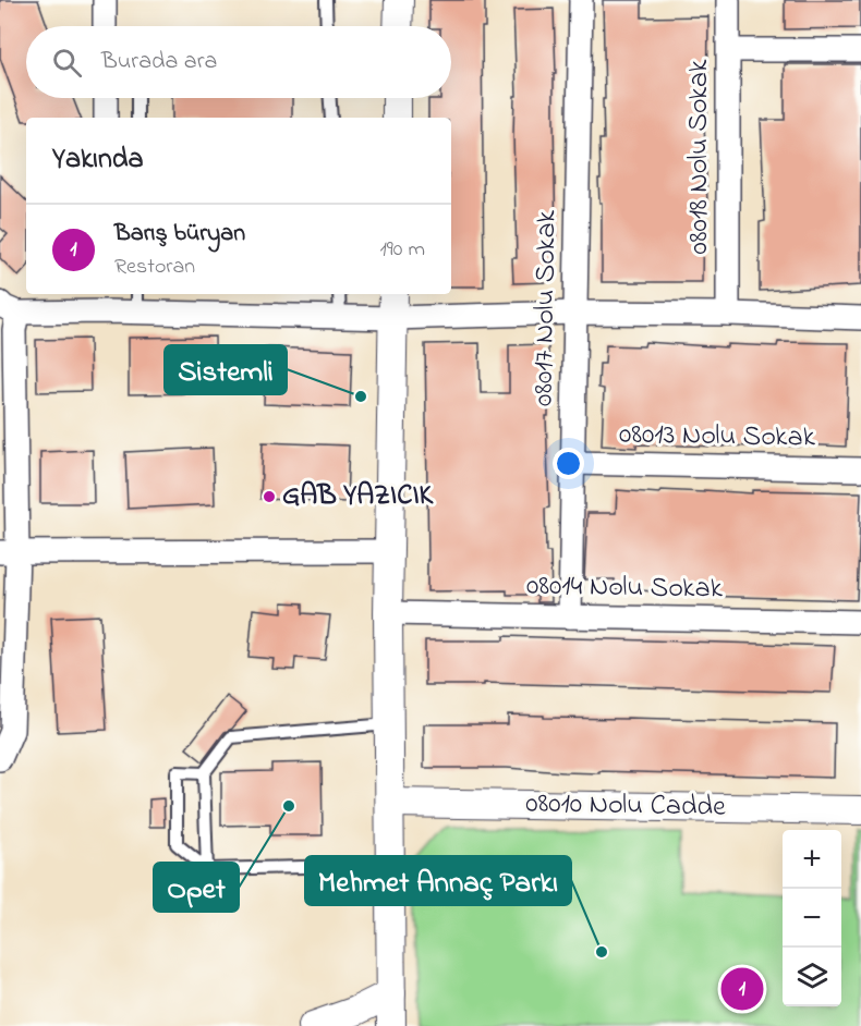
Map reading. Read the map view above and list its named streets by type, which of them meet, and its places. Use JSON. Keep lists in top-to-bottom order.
{
  "streets": {
    "street": [
      "08018 Nolu Sokak",
      "08017 Nolu Sokak",
      "08013 Nolu Sokak",
      "08014 Nolu Sokak",
      "08010 Nolu Cadde"
    ]
  },
  "crossings": [
    ["08017 Nolu Sokak", "08013 Nolu Sokak"],
    ["08017 Nolu Sokak", "08014 Nolu Sokak"]
  ],
  "places": [
    "Sistemli",
    "GAB YAZICIK",
    "Opet",
    "Mehmet Annaç Parkı"
  ],
  "page": {
    "search": "Burada ara",
    "heading": "Yakında",
    "list": [
      {
        "mark": "1",
        "name": "Barış büryan",
        "note": "Restoran",
        "value": "190 m"
      }
    ],
    "map_buttons": ["+", "−"],
    "pins": "1"
  }
}
